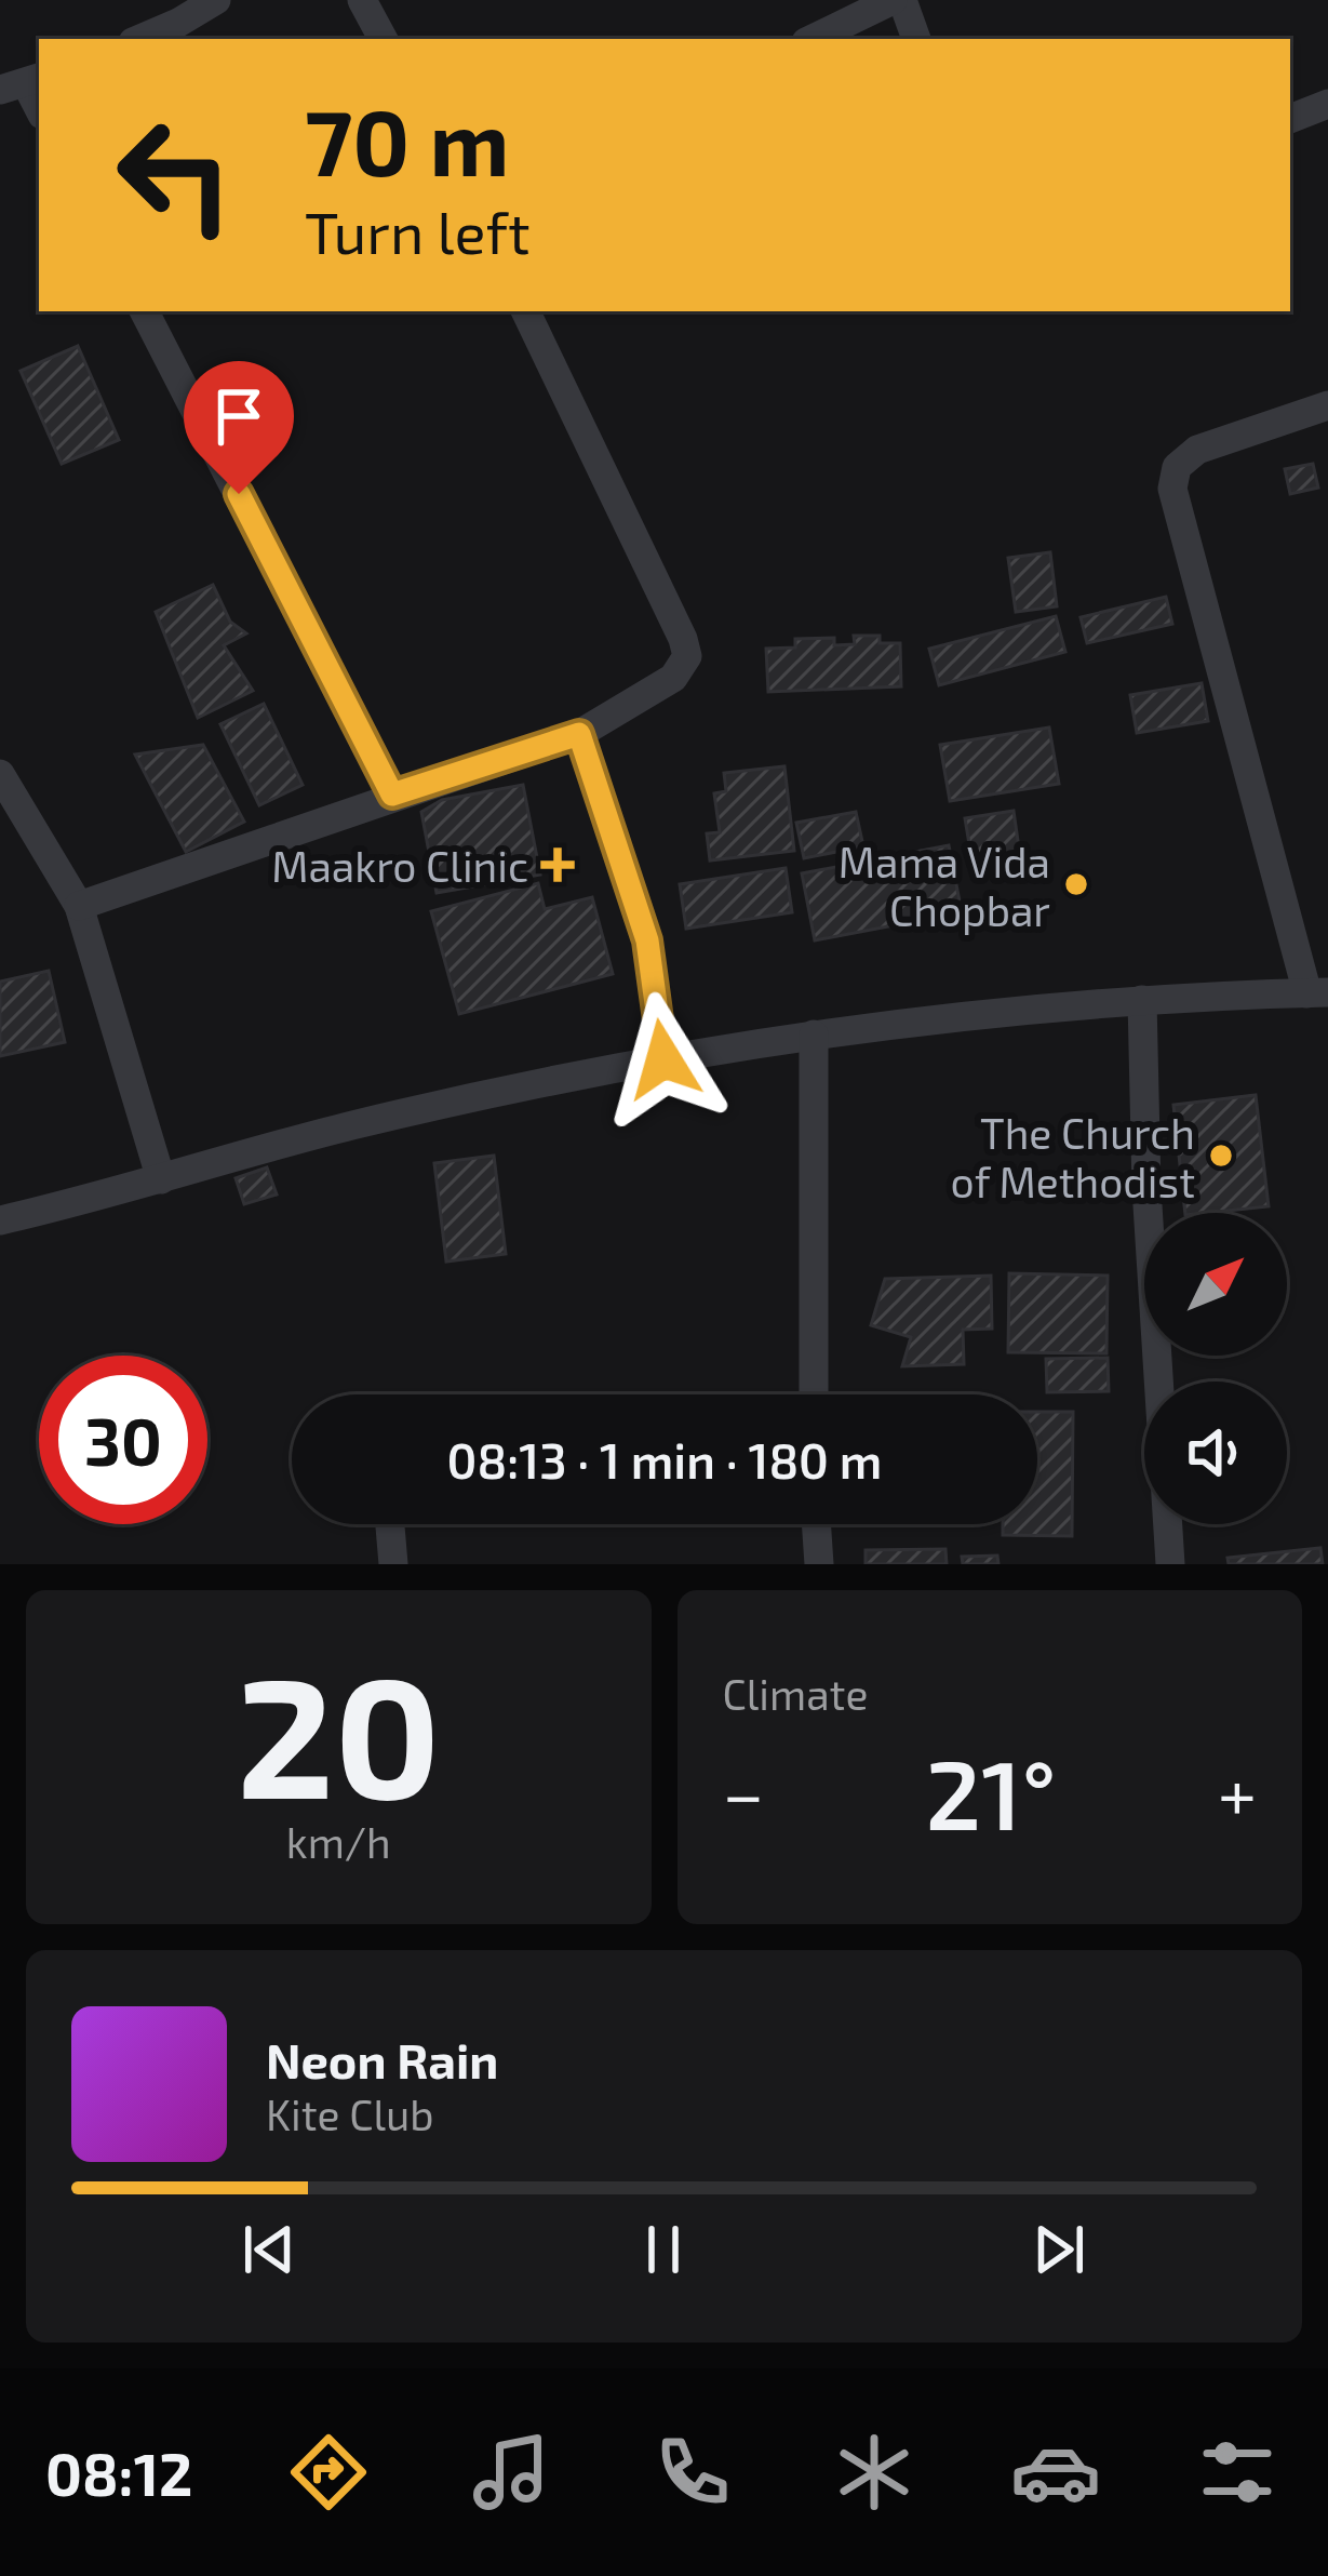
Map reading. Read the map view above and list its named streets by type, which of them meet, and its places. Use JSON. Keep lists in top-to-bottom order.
{
  "places": {
    "health": ["Maakro Clinic"],
    "other": ["Mama Vida Chopbar", "The Church of Methodist"]
  },
  "north": "top right",
  "page": {
    "turn": ["70 m", "Turn left"],
    "limit": "30",
    "trip": "08:13 · 1 min · 180 m",
    "tile": [
      ["20", "km/h"],
      "Climate"
    ],
    "heat": ["−", "21°", "+"],
    "song": ["Neon Rain", "Kite Club"],
    "tabs": "08:12"
  }
}
